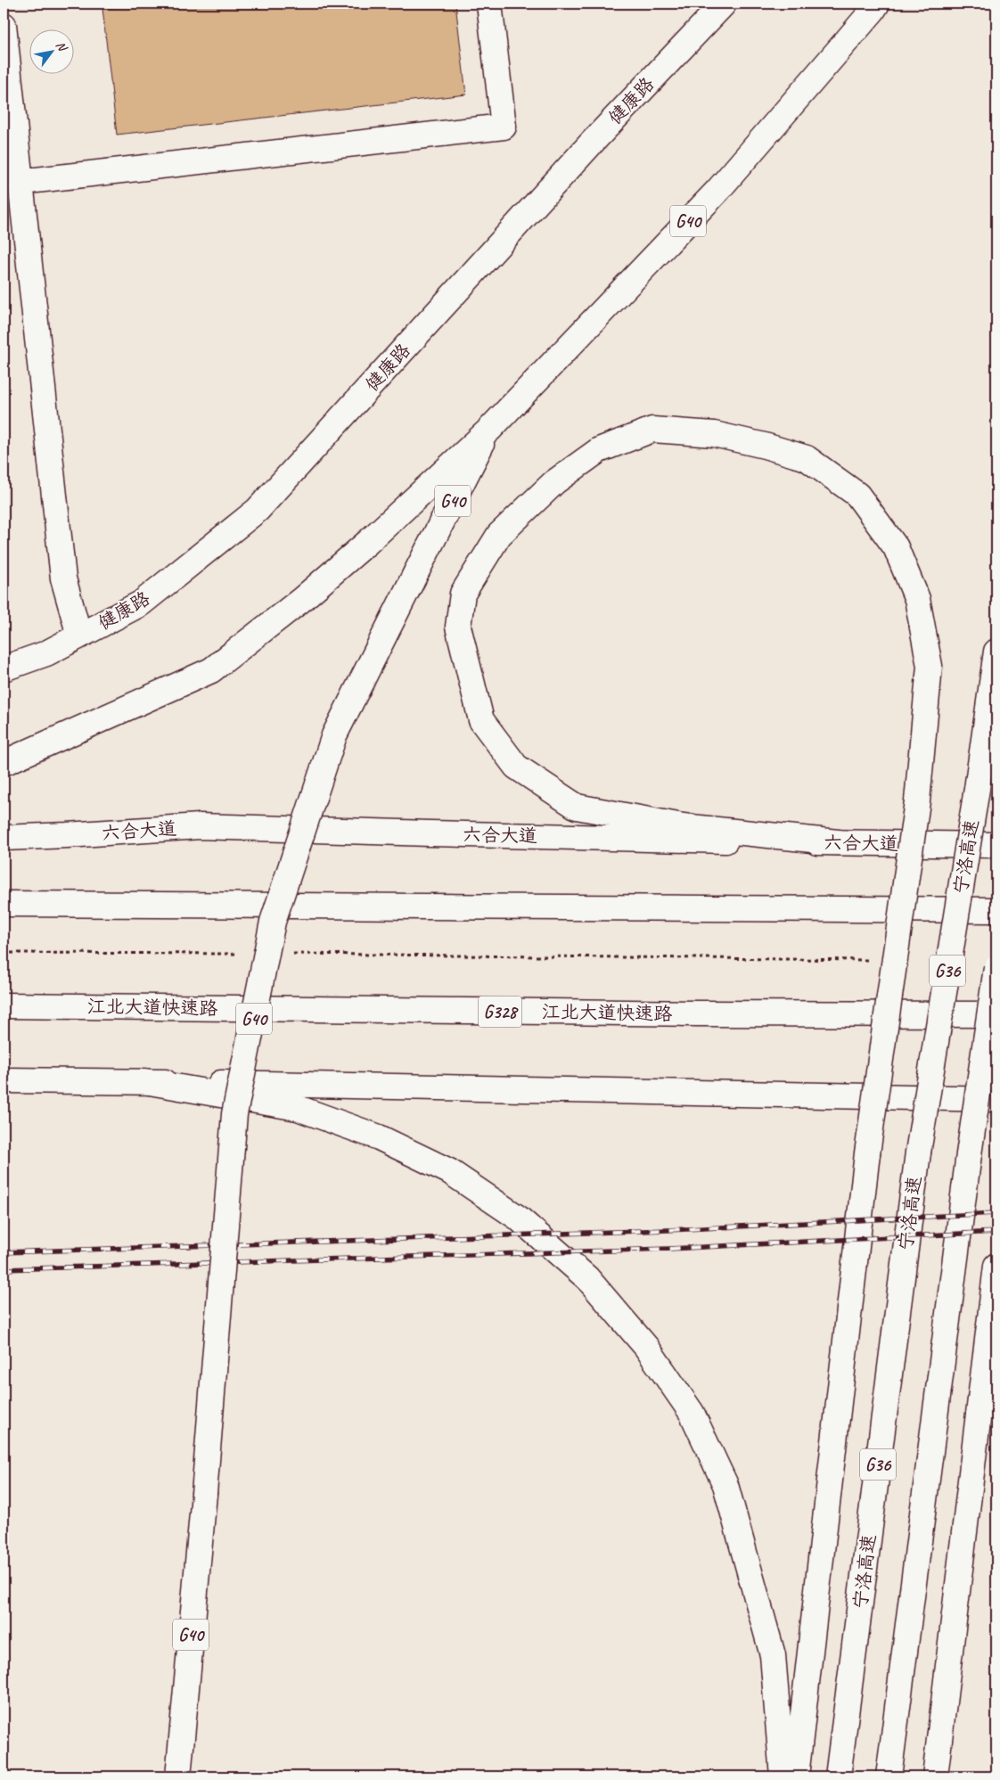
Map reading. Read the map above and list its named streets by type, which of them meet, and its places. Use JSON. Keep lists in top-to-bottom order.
{
  "streets": {
    "main road": [
      "健康路",
      "G40",
      "六合大道",
      "宁洛高速",
      "G36",
      "江北大道快速路",
      "G328"
    ]
  },
  "north": "top right"
}
